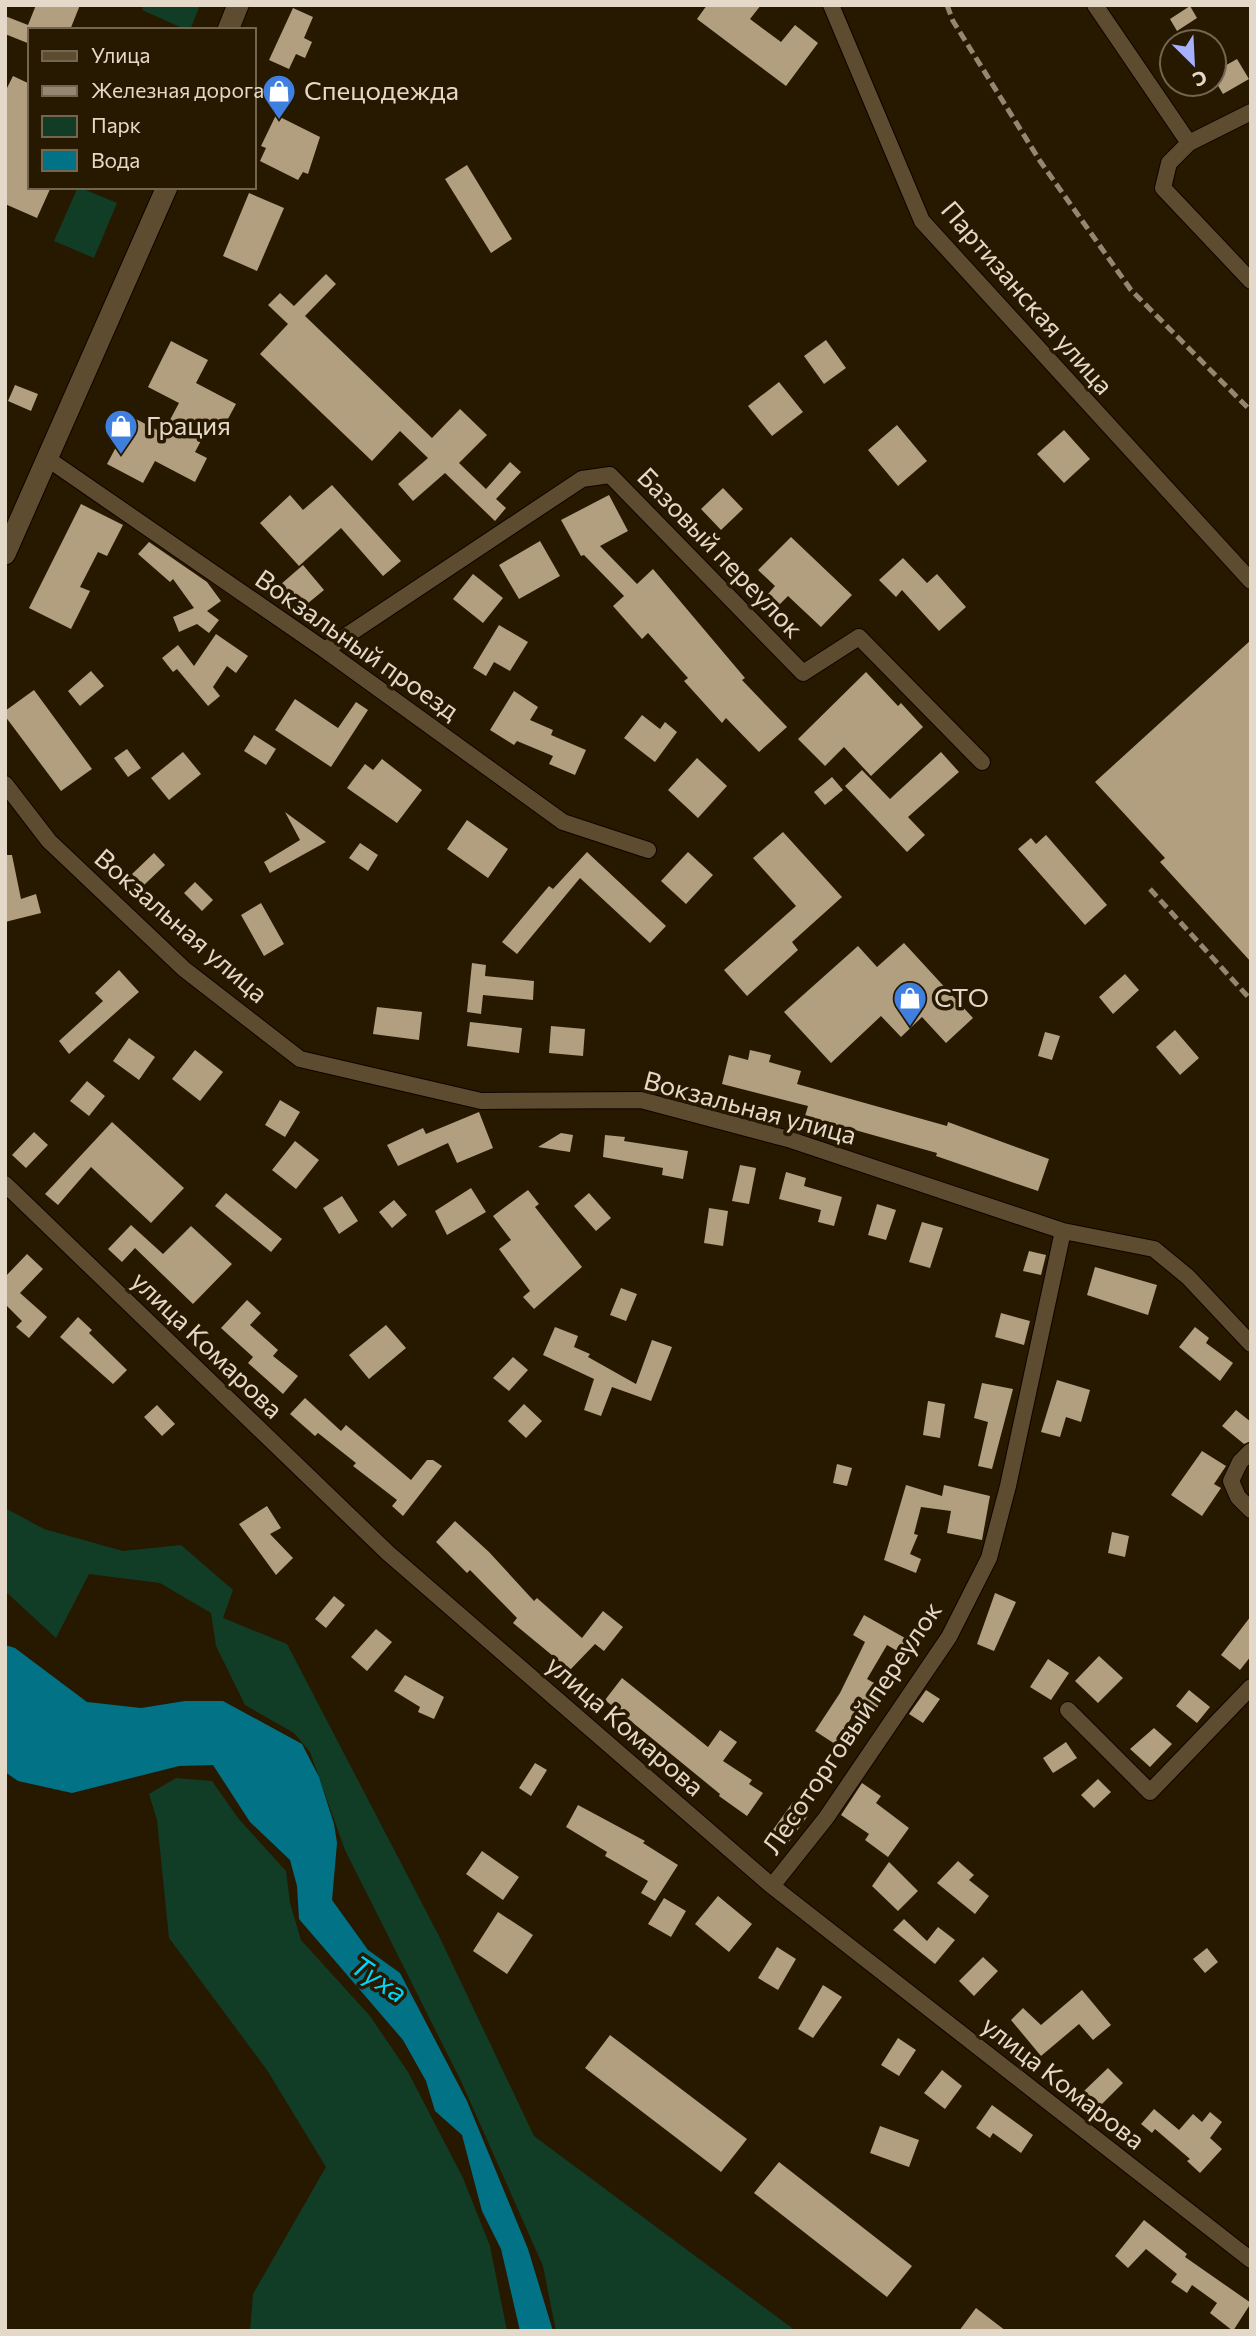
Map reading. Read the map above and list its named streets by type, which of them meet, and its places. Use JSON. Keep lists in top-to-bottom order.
{
  "streets": {
    "street": [
      "Партизанская улица",
      "Базовый переулок",
      "Вокзальный проезд",
      "Вокзальная улица",
      "улица Комарова",
      "Лесоторговый переулок"
    ]
  },
  "crossings": [
    ["Базовый переулок", "Вокзальный проезд"],
    ["Вокзальная улица", "Лесоторговый переулок"],
    ["улица Комарова", "Лесоторговый переулок"]
  ],
  "water": ["Туха"],
  "places": {
    "shop": ["Спецодежда", "Грация", "СТО"]
  },
  "legend": [
    "Улица",
    "Железная дорога",
    "Парк",
    "Вода"
  ],
  "north": "bottom right"
}
